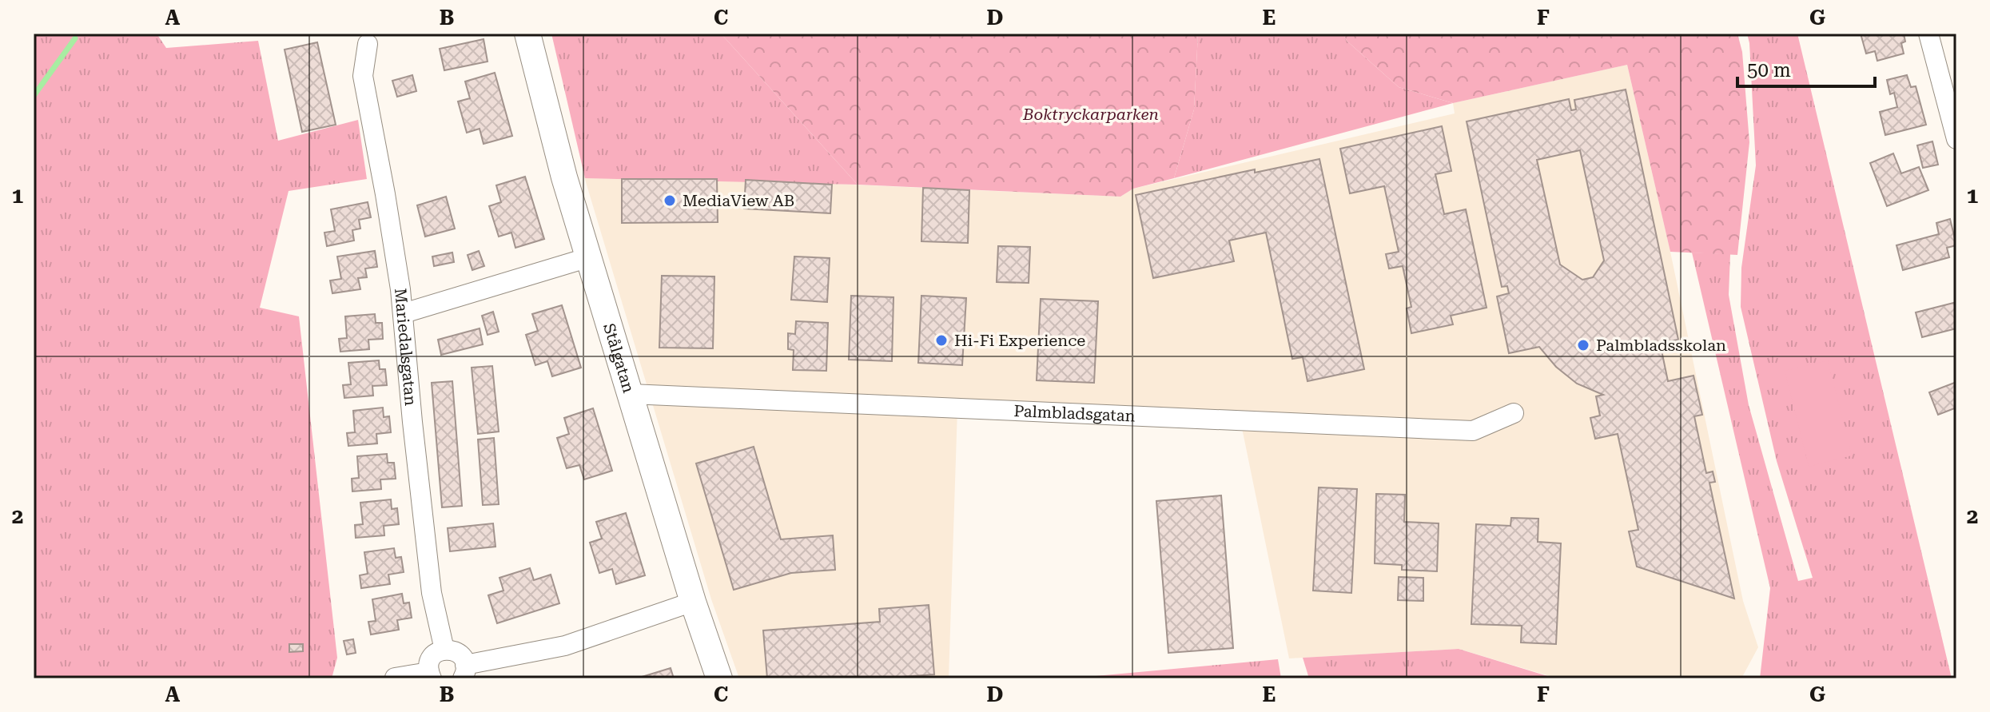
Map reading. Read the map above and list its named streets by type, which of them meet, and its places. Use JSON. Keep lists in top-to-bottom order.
{
  "streets": {
    "street": ["Mariedalsgatan", "Stålgatan", "Palmbladsgatan"]
  },
  "crossings": [
    ["Stålgatan", "Palmbladsgatan"]
  ],
  "parks": ["Boktryckarparken"],
  "places": ["MediaView AB", "Hi-Fi Experience", "Palmbladsskolan"],
  "scale_bar": "50 m",
  "grid": {
    "columns": [
      "A",
      "B",
      "C",
      "D",
      "E",
      "F",
      "G"
    ],
    "rows": ["1", "2"]
  }
}
